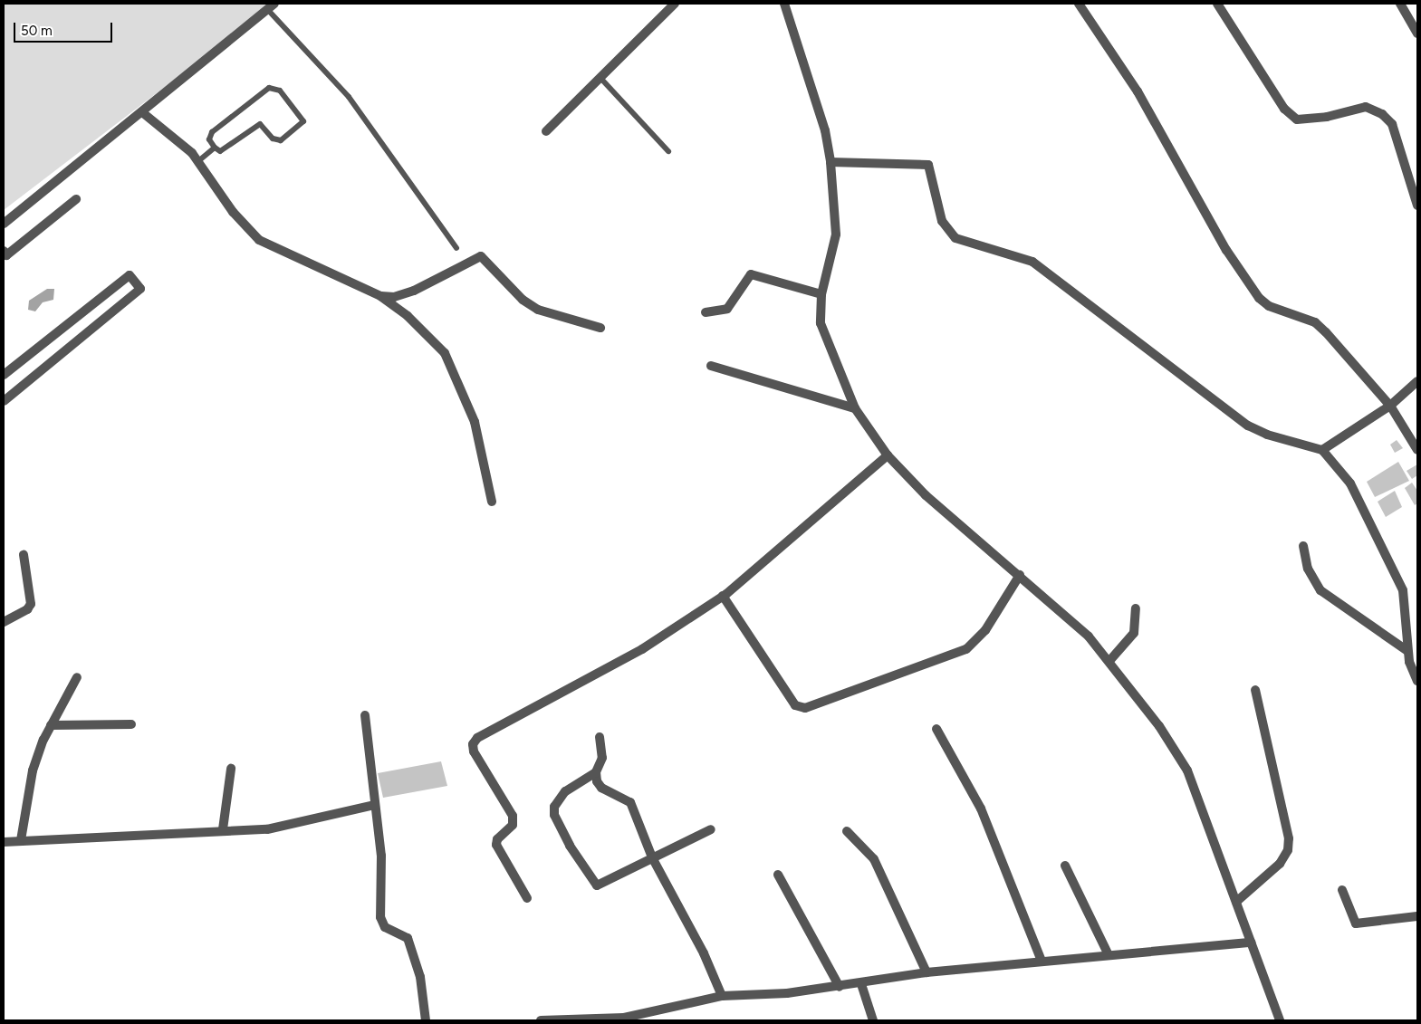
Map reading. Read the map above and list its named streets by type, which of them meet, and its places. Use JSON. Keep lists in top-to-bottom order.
{
  "scale_bar": "50 m"
}
